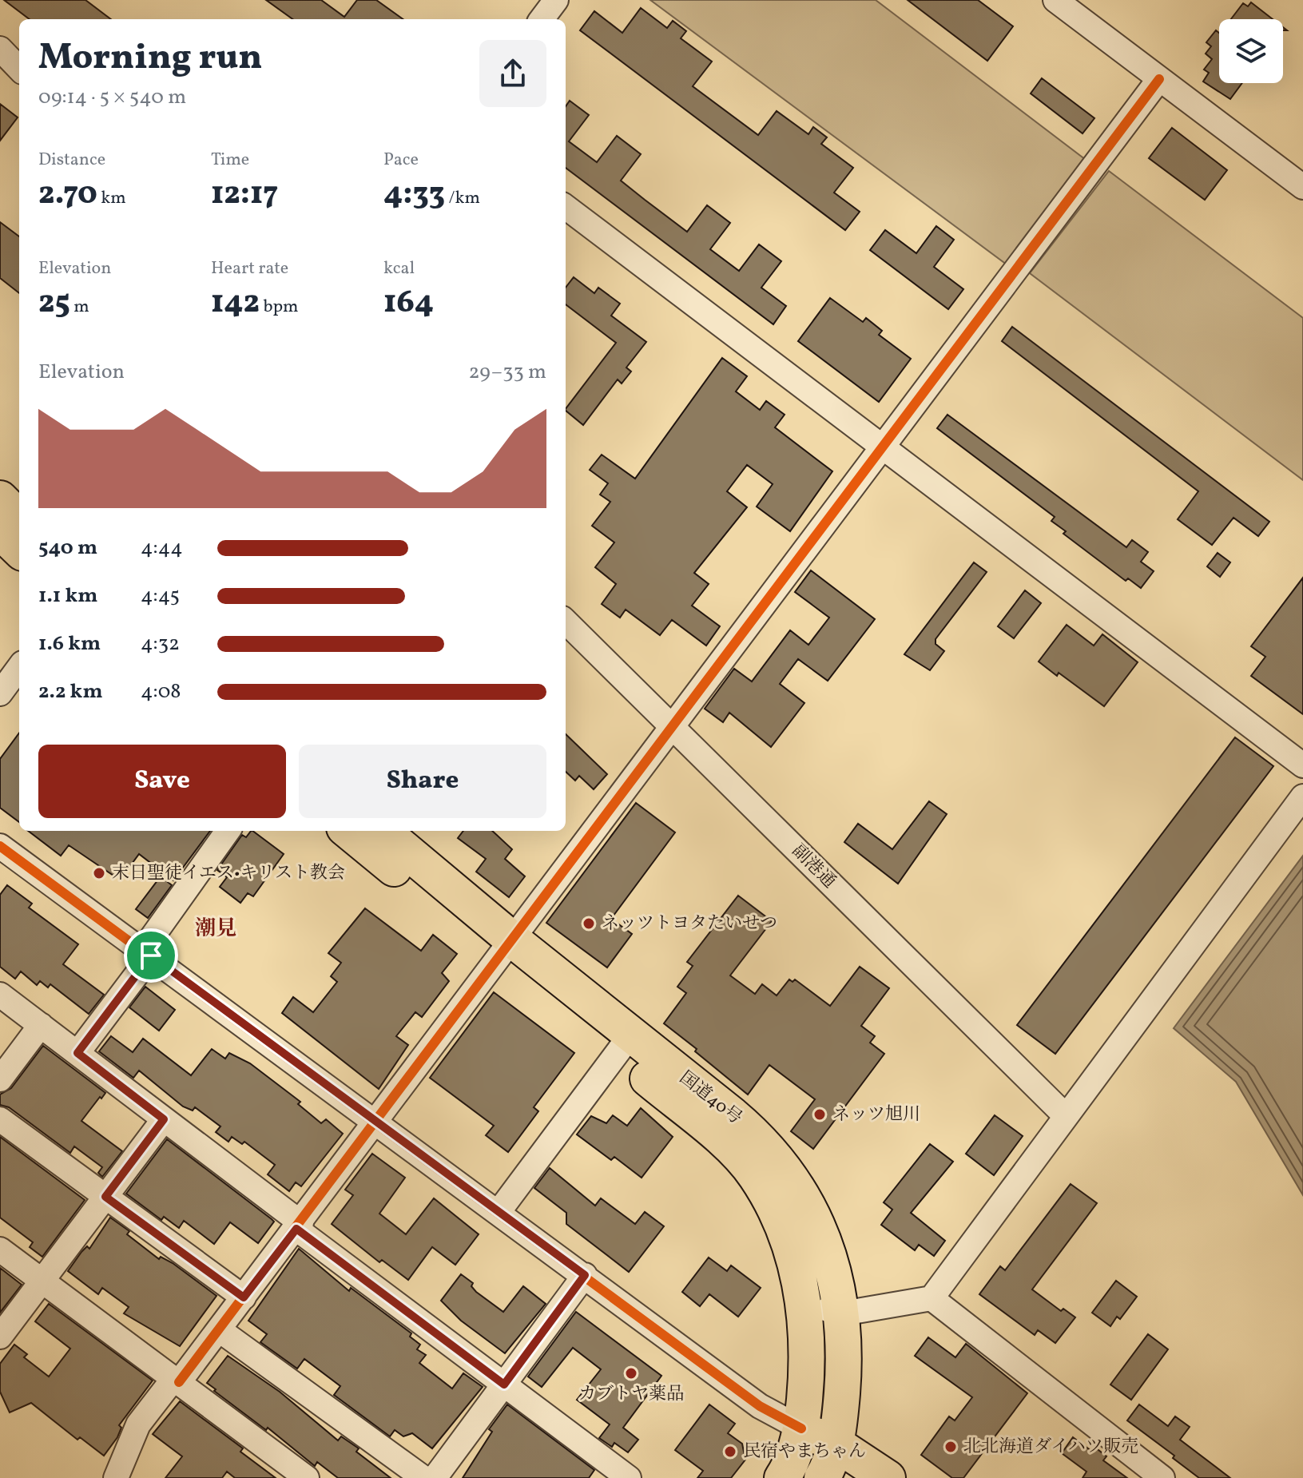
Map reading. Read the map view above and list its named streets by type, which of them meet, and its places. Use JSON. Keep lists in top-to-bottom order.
{
  "streets": {
    "highway": ["国道40号"],
    "street": ["副港通"]
  },
  "districts": ["潮見"],
  "places": [
    "末日聖徒イエス•キリスト教会",
    "ネッツトヨタたいせつ",
    "ネッツ旭川",
    "カブトヤ薬品",
    "北北海道ダイハツ販売",
    "民宿やまちゃん"
  ],
  "page": {
    "heading": ["Morning run", "09:14 · 5 × 540 m"],
    "stats": [
      ["Distance", "2.70 km"],
      ["Time", "12:17"],
      ["Pace", "4:33 /km"],
      ["Elevation", "25 m"],
      ["Heart rate", "142 bpm"],
      ["kcal", "164"]
    ],
    "chart": ["Elevation", "29–33 m"],
    "list": [
      {
        "name": "540 m",
        "note": "4:44"
      },
      {
        "name": "1.1 km",
        "note": "4:45"
      },
      {
        "name": "1.6 km",
        "note": "4:32"
      },
      {
        "name": "2.2 km",
        "note": "4:08"
      }
    ],
    "buttons": ["Save", "Share"]
  }
}
